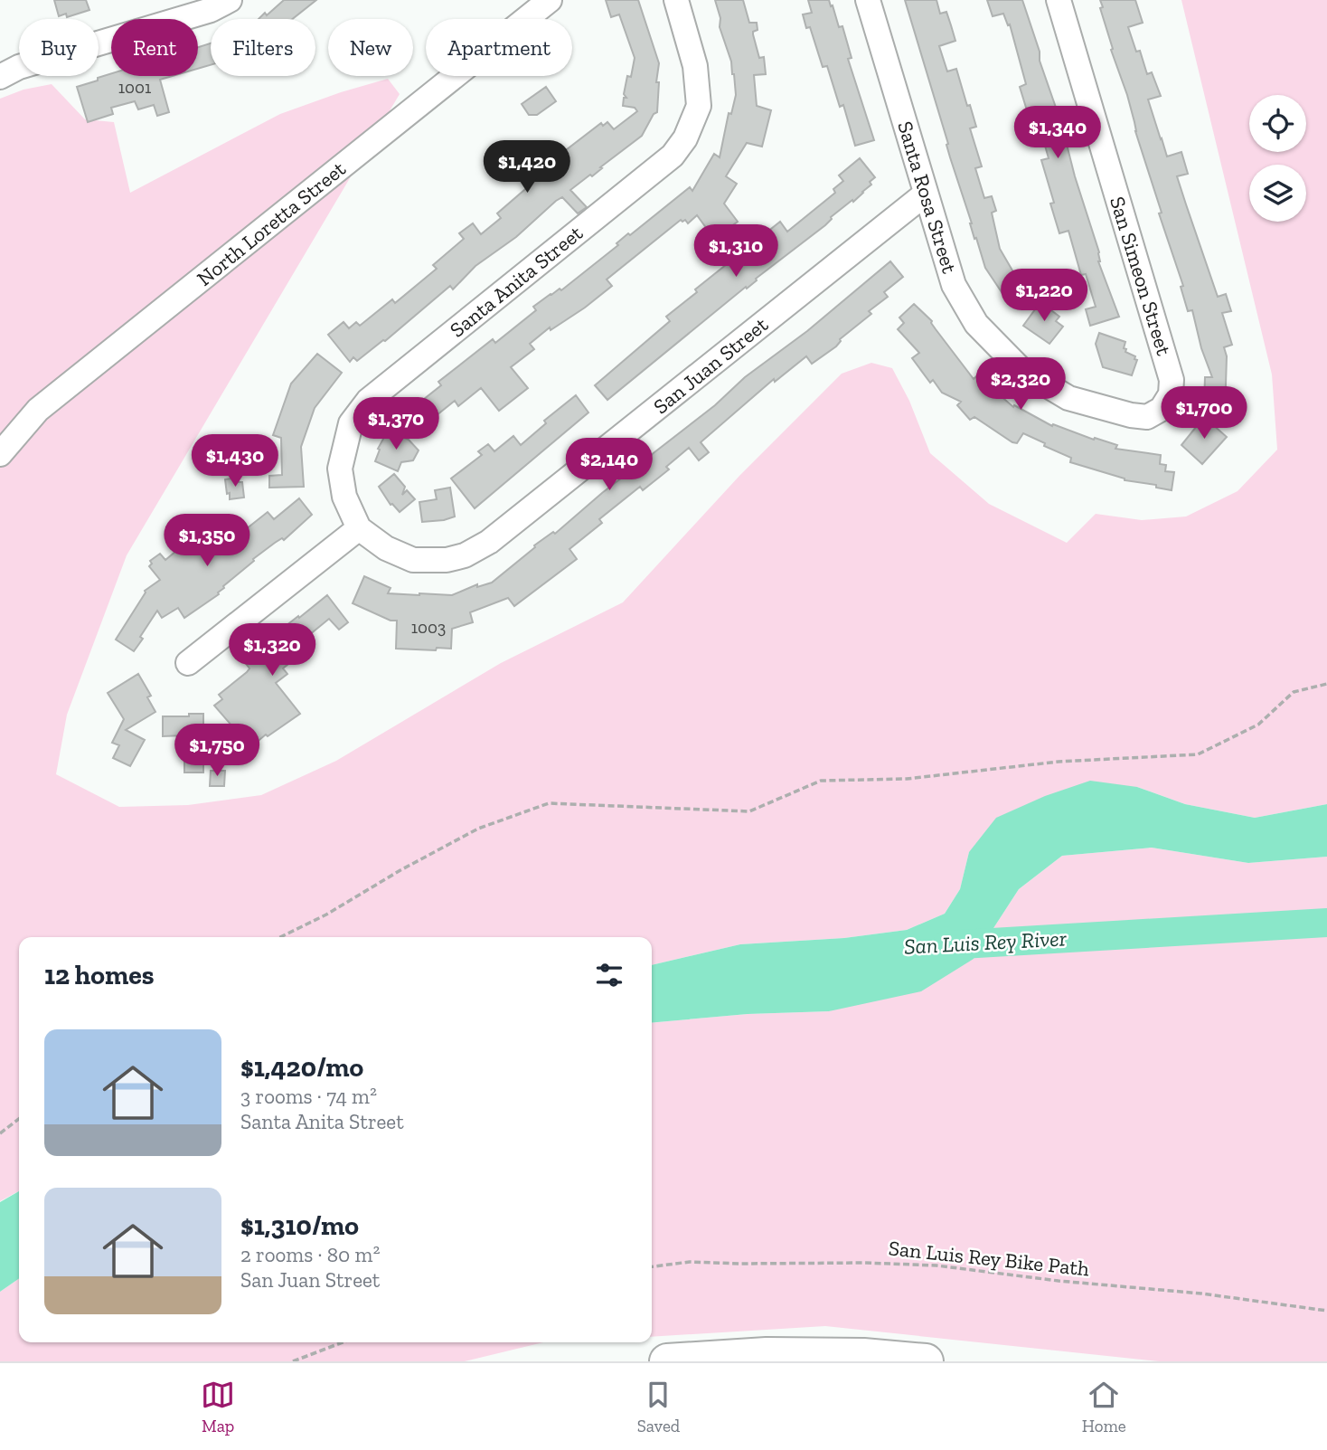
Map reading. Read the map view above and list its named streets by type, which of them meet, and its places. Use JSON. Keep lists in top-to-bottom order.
{
  "streets": {
    "street": [
      "Santa Rosa Street",
      "North Loretta Street",
      "San Simeon Street",
      "Santa Anita Street",
      "San Juan Street"
    ],
    "path": ["San Luis Rey Bike Path"]
  },
  "crossings": [
    ["Santa Rosa Street", "San Simeon Street"],
    ["Santa Rosa Street", "San Juan Street"],
    ["Santa Anita Street", "San Juan Street"]
  ],
  "water": ["San Luis Rey River"],
  "house_numbers": ["1001", "1003"],
  "page": {
    "chip": [
      "Buy",
      "Rent",
      "Filters",
      "New",
      "Apartment"
    ],
    "price": [
      "$1,340",
      "$1,420",
      "$1,310",
      "$1,220",
      "$2,320",
      "$1,700",
      "$1,370",
      "$1,430",
      "$2,140",
      "$1,350",
      "$1,320",
      "$1,750"
    ],
    "heading": "12 homes",
    "list": [
      {
        "name": "$1,420/mo",
        "note": "3 rooms · 74 m² · Santa Anita Street"
      },
      {
        "name": "$1,310/mo",
        "note": "2 rooms · 80 m² · San Juan Street"
      }
    ],
    "tabs": ["Map", "Saved", "Home"]
  }
}
